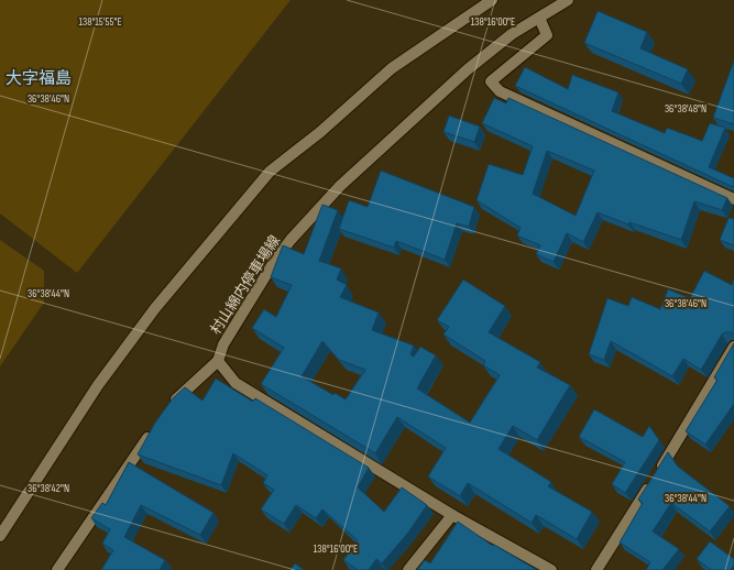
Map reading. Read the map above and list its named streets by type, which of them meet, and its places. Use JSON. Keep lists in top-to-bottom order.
{
  "streets": {
    "street": ["村山綿内停車場線"]
  },
  "districts": ["大字福島"],
  "coordinates": [
    "138°15'55\"E",
    "138°16'00\"E",
    "36°38'46\"N",
    "36°38'48\"N",
    "36°38'44\"N",
    "36°38'42\"N"
  ]
}
